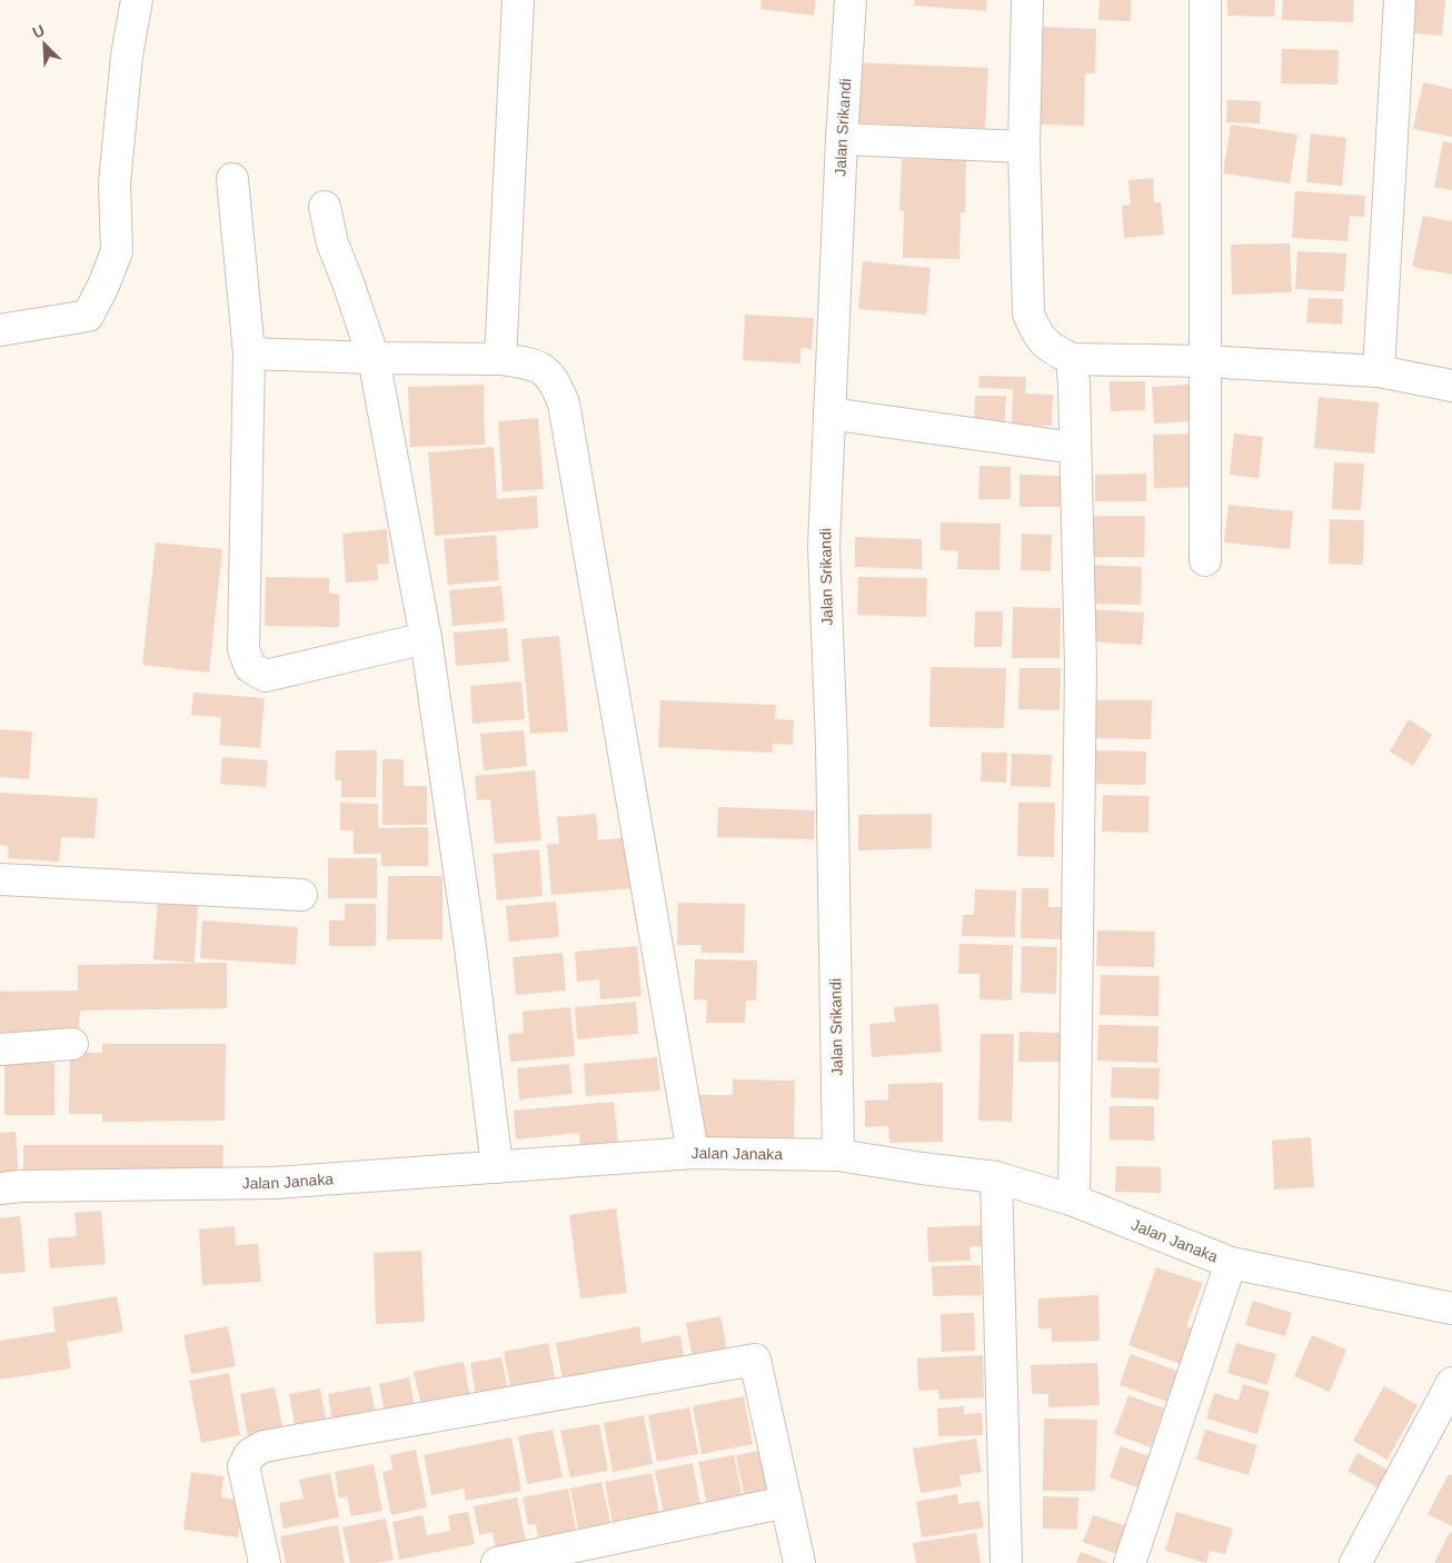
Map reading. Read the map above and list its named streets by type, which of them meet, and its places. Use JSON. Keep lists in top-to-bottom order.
{
  "streets": {
    "street": ["Jalan Srikandi", "Jalan Janaka"]
  },
  "crossings": [
    ["Jalan Srikandi", "Jalan Janaka"]
  ],
  "north": "top left"
}
